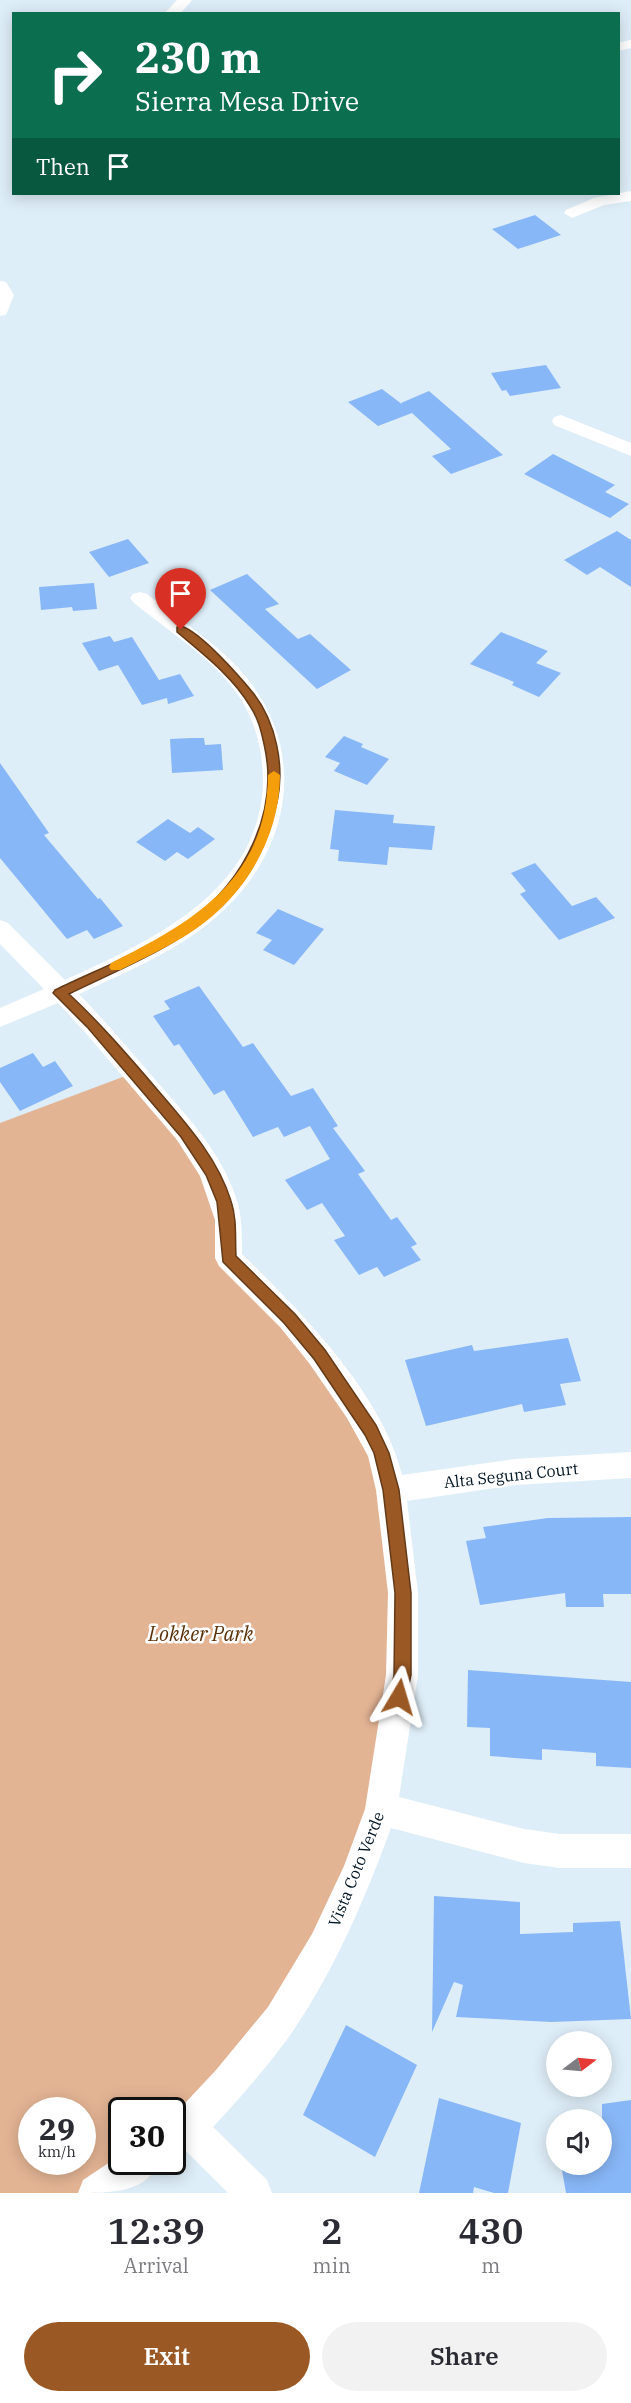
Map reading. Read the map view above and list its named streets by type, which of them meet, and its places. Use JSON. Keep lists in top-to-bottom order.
{
  "streets": {
    "street": ["Alta Seguna Court", "Vista Coto Verde"]
  },
  "crossings": [
    ["Alta Seguna Court", "Vista Coto Verde"]
  ],
  "parks": ["Lokker Park"],
  "north": "right",
  "page": {
    "turn": ["230 m", "Sierra Mesa Drive"],
    "then": "Then",
    "speed": "29 km/h",
    "limit": "30",
    "eta": [
      "12:39",
      "Arrival",
      "2",
      "min",
      "430",
      "m"
    ],
    "buttons": ["Exit", "Share"]
  }
}
